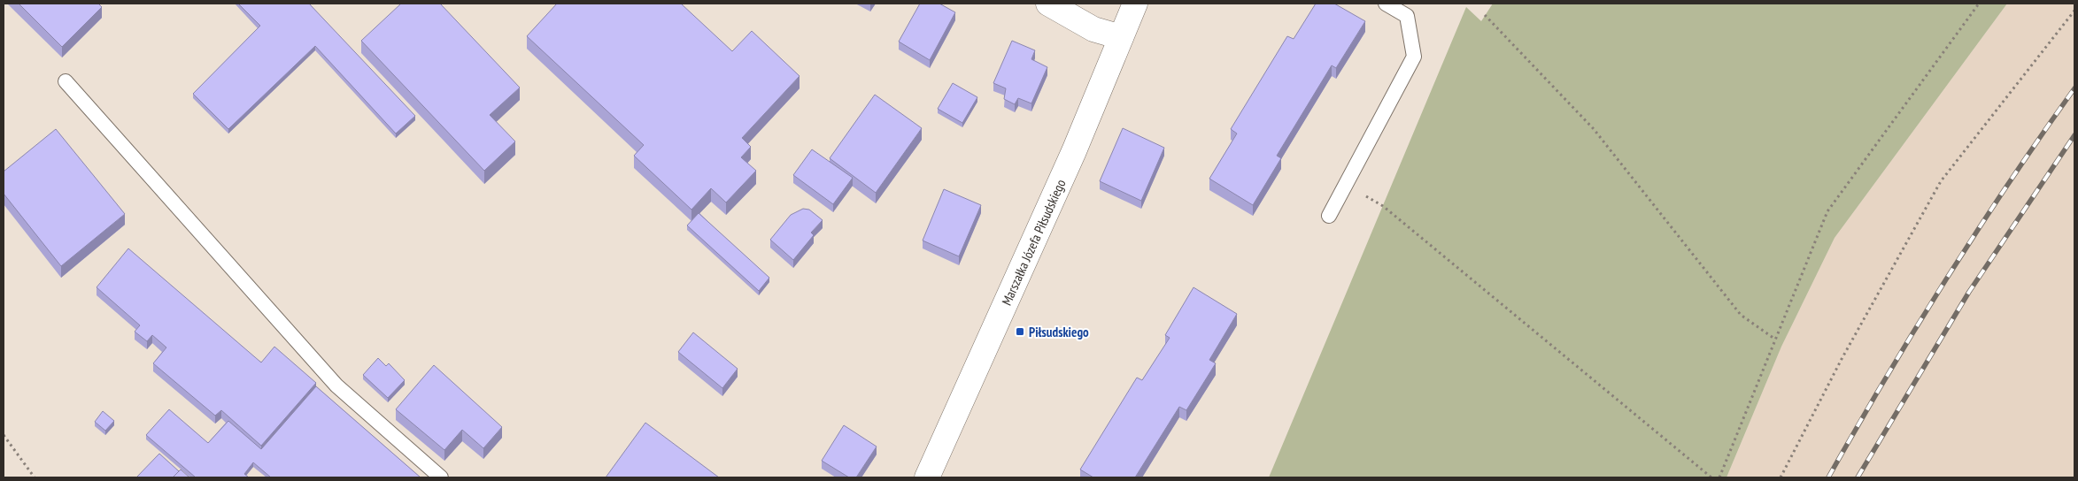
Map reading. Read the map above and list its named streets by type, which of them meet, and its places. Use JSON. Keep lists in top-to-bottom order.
{
  "streets": {
    "street": ["Marszałka Józefa Piłsudskiego"]
  },
  "places": {
    "transit": ["Piłsudskiego"]
  }
}
